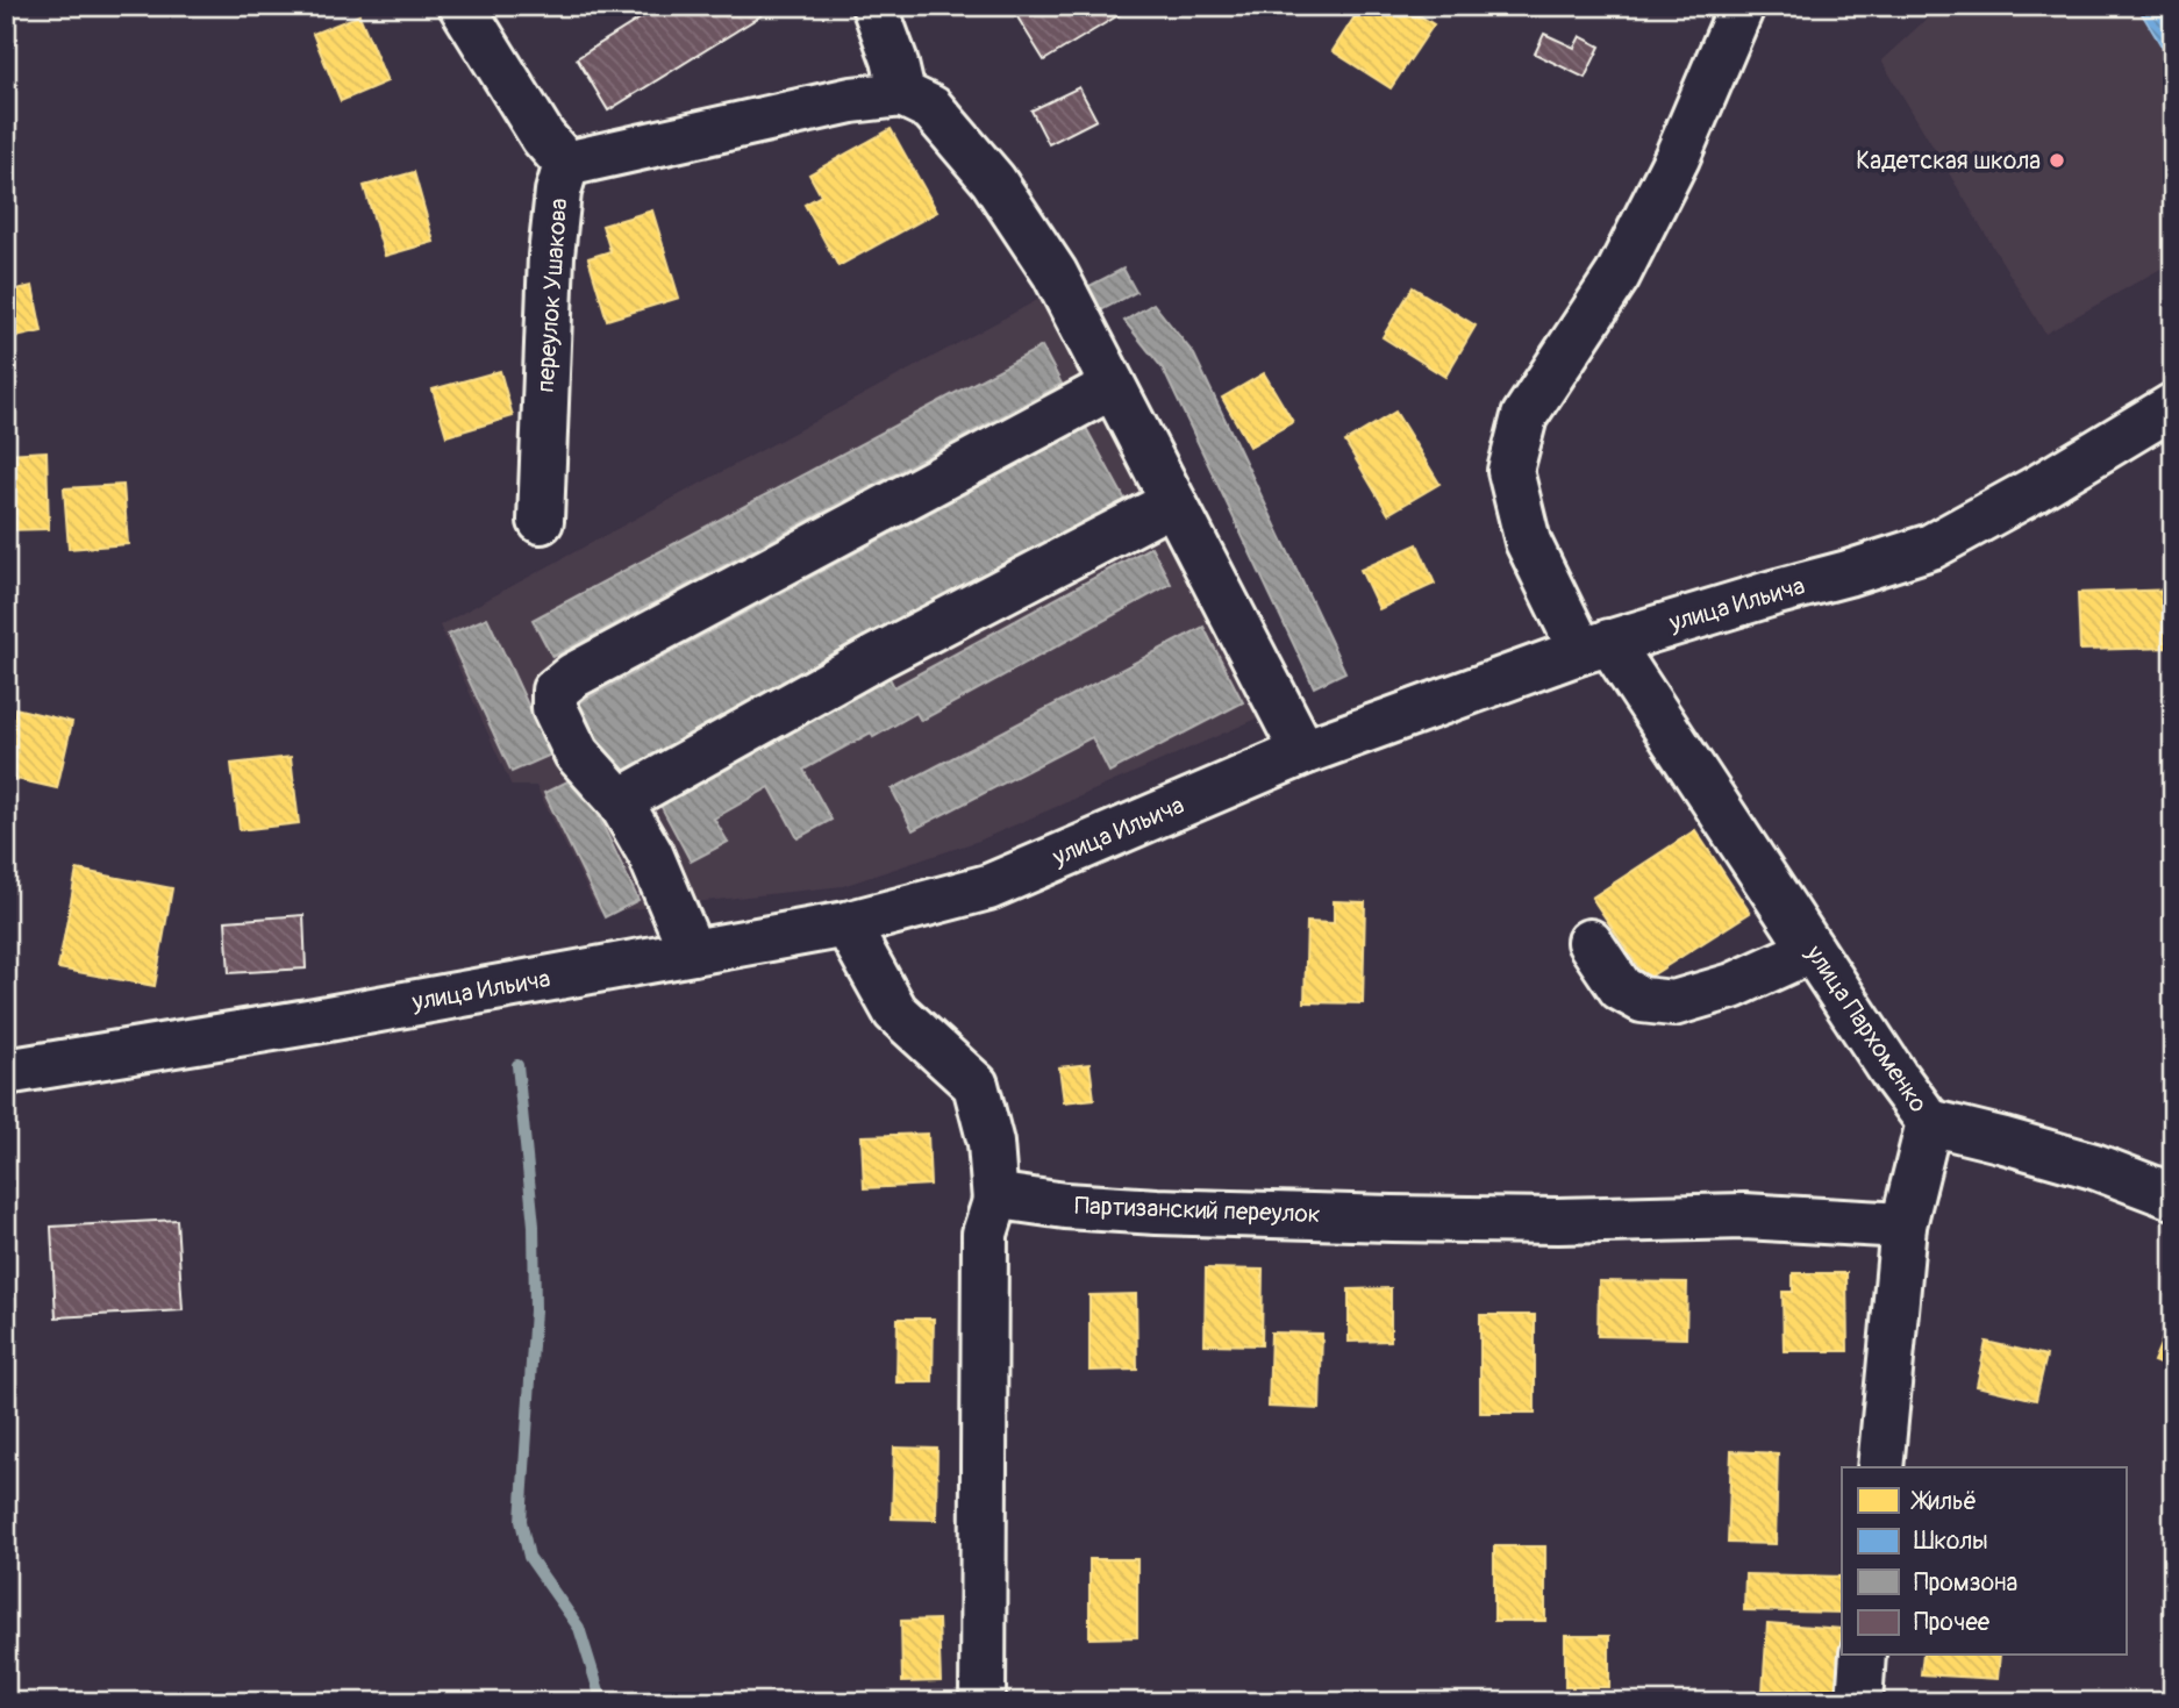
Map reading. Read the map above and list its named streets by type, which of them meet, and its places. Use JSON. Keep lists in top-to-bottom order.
{
  "streets": {
    "street": [
      "переулок Ушакова",
      "улица Ильича",
      "улица Пархоменко",
      "Партизанский переулок"
    ]
  },
  "crossings": [
    ["улица Ильича", "улица Пархоменко"],
    ["улица Пархоменко", "Партизанский переулок"]
  ],
  "places": ["Кадетская школа"],
  "legend": [
    "Жильё",
    "Школы",
    "Промзона",
    "Прочее"
  ]
}
